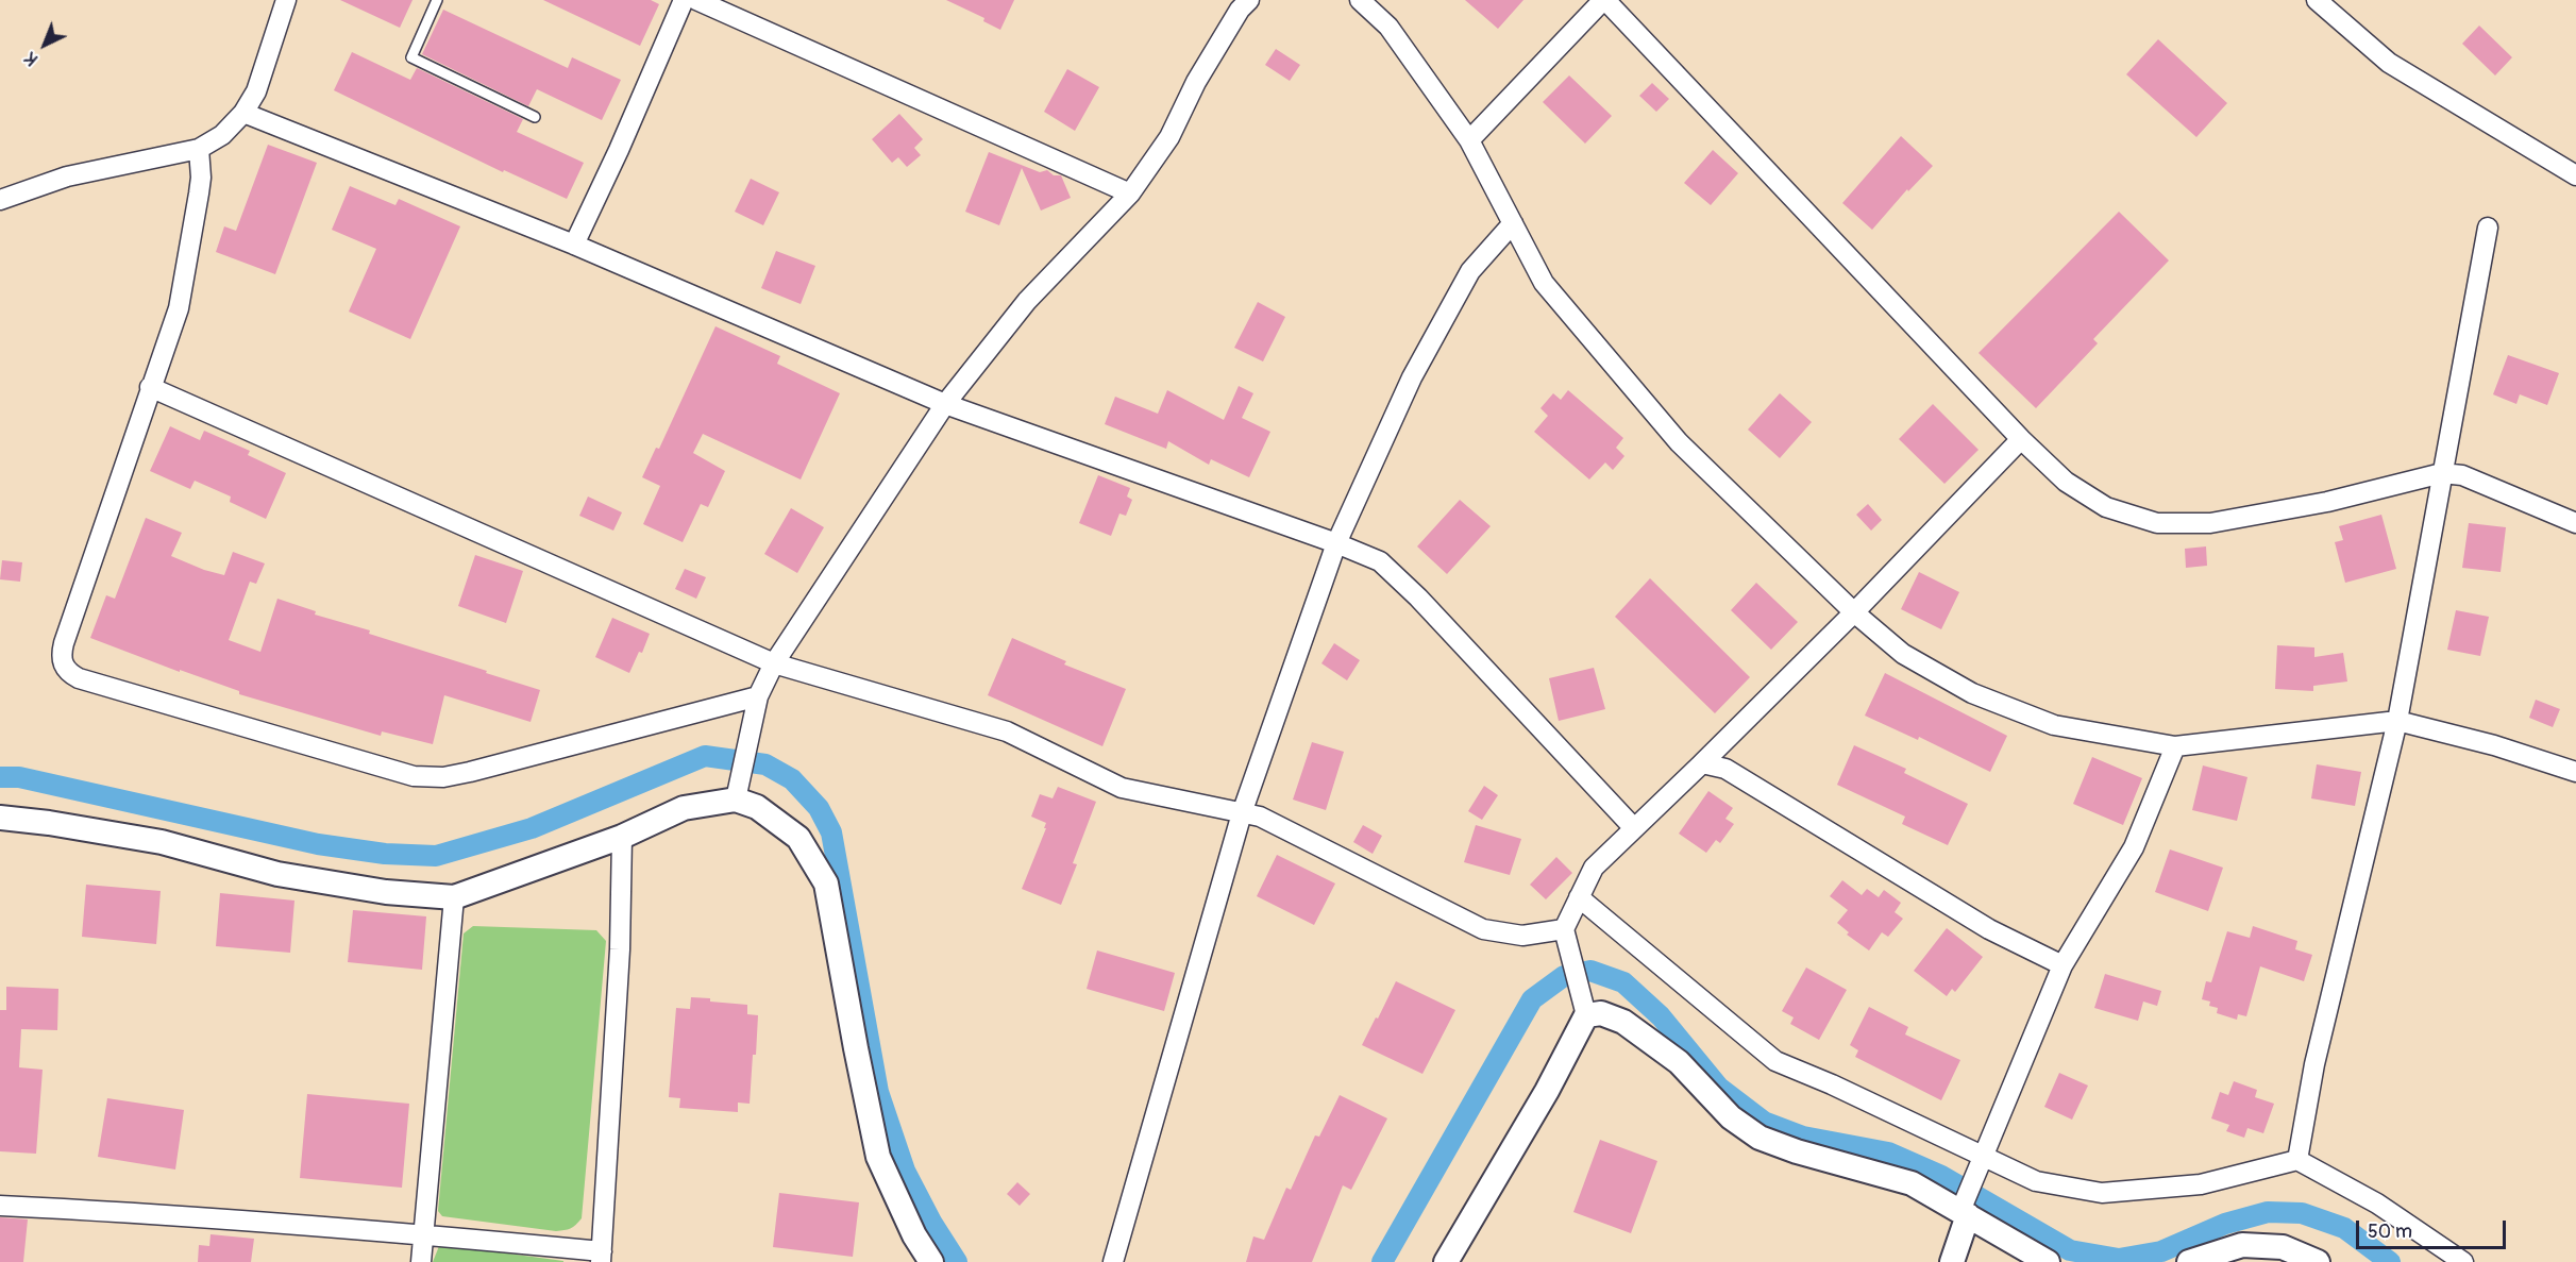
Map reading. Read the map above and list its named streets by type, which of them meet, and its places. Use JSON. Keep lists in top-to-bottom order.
{
  "scale_bar": "50 m",
  "north": "bottom left"
}
